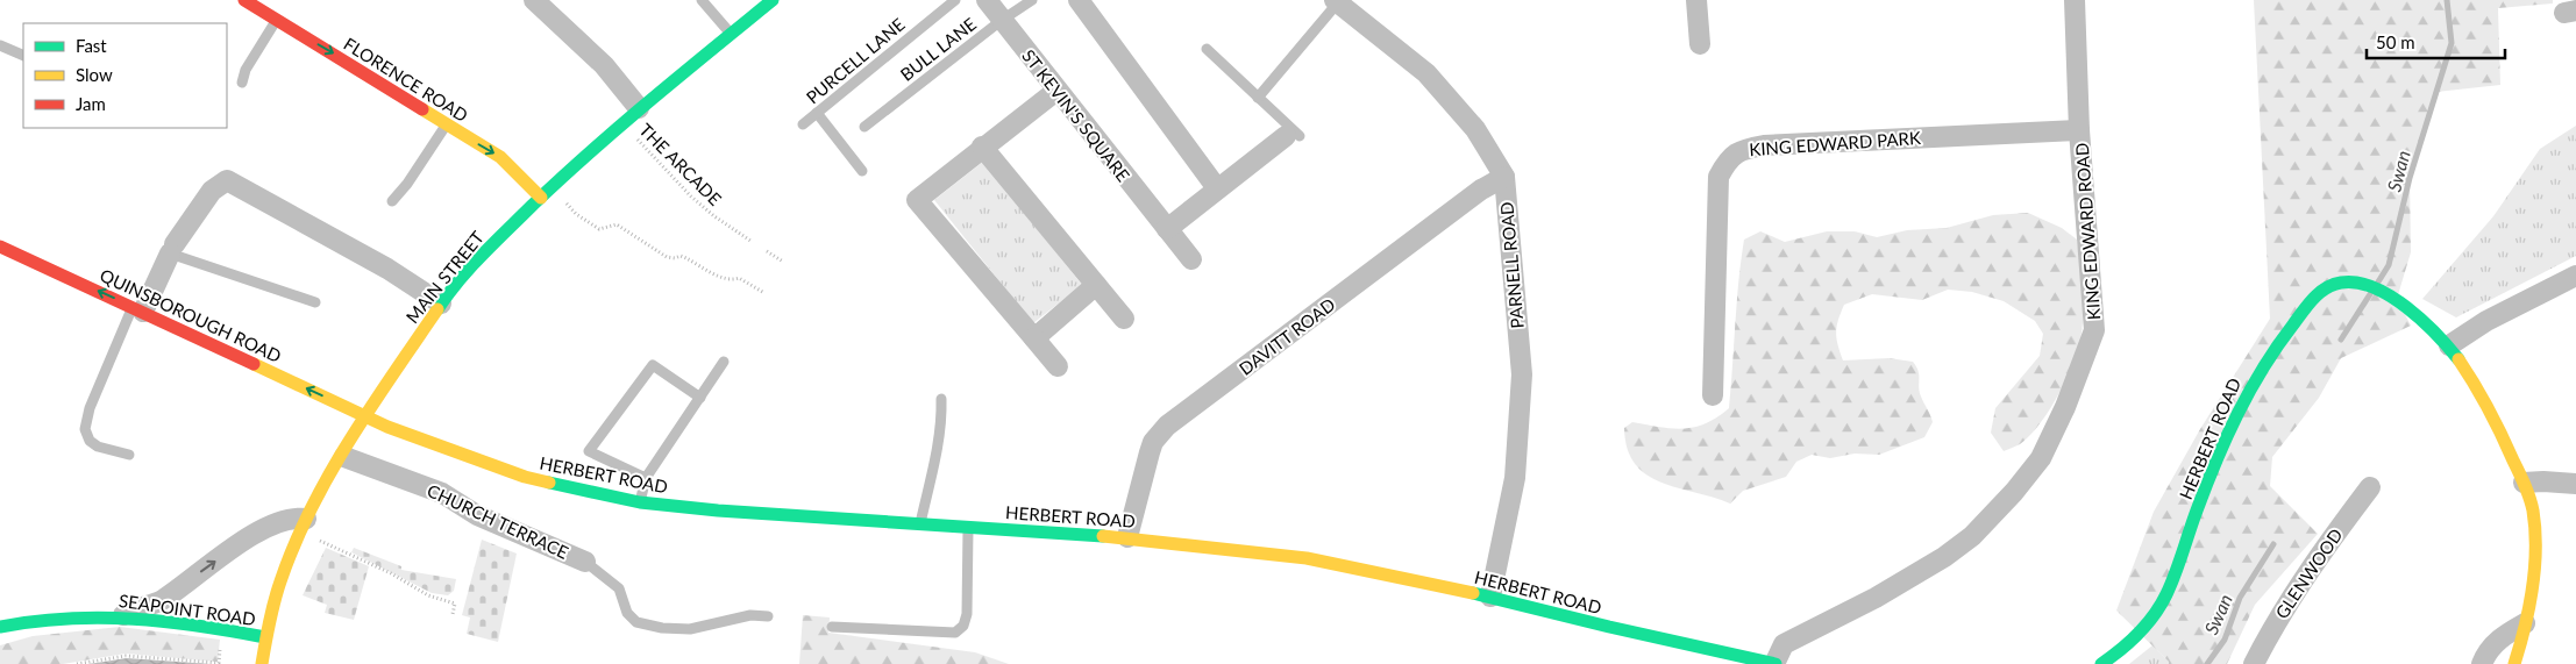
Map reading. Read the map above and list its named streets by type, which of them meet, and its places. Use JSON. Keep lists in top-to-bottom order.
{
  "streets": {
    "street": [
      "FLORENCE ROAD",
      "ST KEVIN'S SQUARE",
      "KING EDWARD PARK",
      "KING EDWARD ROAD",
      "PARNELL ROAD",
      "MAIN STREET",
      "QUINSBOROUGH ROAD",
      "DAVITT ROAD",
      "HERBERT ROAD",
      "CHURCH TERRACE",
      "GLENWOOD",
      "SEAPOINT ROAD"
    ],
    "lane": ["BULL LANE", "PURCELL LANE"],
    "path": ["THE ARCADE"]
  },
  "crossings": [
    ["BULL LANE", "ST KEVIN'S SQUARE"],
    ["FLORENCE ROAD", "MAIN STREET"],
    ["KING EDWARD PARK", "KING EDWARD ROAD"],
    ["THE ARCADE", "MAIN STREET"],
    ["KING EDWARD ROAD", "HERBERT ROAD"],
    ["PARNELL ROAD", "DAVITT ROAD"],
    ["PARNELL ROAD", "HERBERT ROAD"],
    ["MAIN STREET", "QUINSBOROUGH ROAD"],
    ["MAIN STREET", "HERBERT ROAD"],
    ["MAIN STREET", "CHURCH TERRACE"],
    ["MAIN STREET", "SEAPOINT ROAD"],
    ["QUINSBOROUGH ROAD", "HERBERT ROAD"],
    ["DAVITT ROAD", "HERBERT ROAD"]
  ],
  "one_way": ["FLORENCE ROAD", "QUINSBOROUGH ROAD"],
  "water": ["Swan"],
  "legend": ["Fast", "Slow", "Jam"],
  "scale_bar": "50 m"
}
